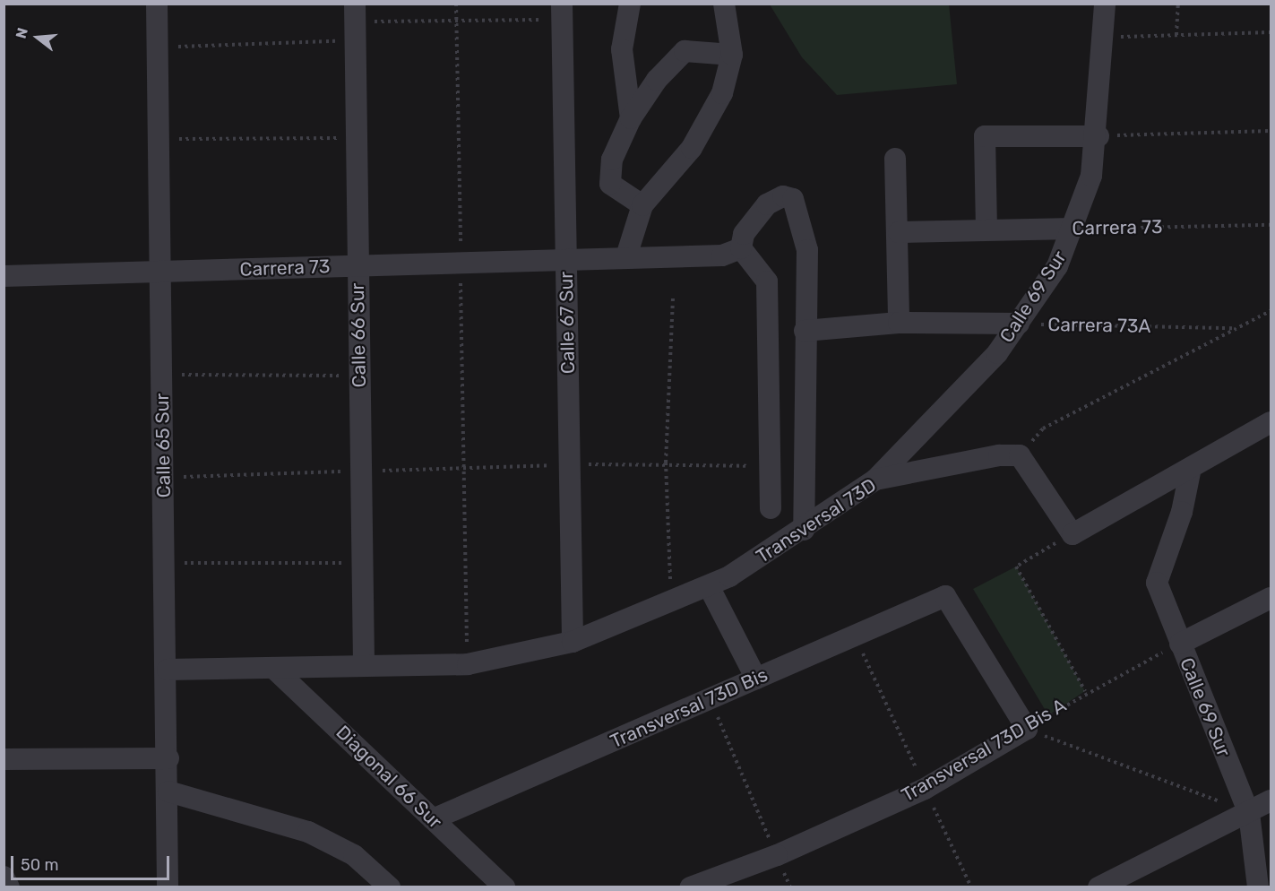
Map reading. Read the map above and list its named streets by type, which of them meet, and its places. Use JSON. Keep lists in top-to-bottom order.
{
  "streets": {
    "street": [
      "Carrera 73",
      "Calle 69 Sur",
      "Calle 67 Sur",
      "Calle 66 Sur",
      "Calle 65 Sur",
      "Transversal 73D",
      "Transversal 73D Bis",
      "Transversal 73D Bis A",
      "Diagonal 66 Sur"
    ],
    "path": ["Carrera 73A"]
  },
  "crossings": [
    ["Carrera 73", "Calle 69 Sur"],
    ["Carrera 73", "Calle 67 Sur"],
    ["Carrera 73", "Calle 66 Sur"],
    ["Carrera 73", "Calle 65 Sur"],
    ["Calle 69 Sur", "Carrera 73A"],
    ["Calle 69 Sur", "Transversal 73D"],
    ["Calle 69 Sur", "Transversal 73D Bis A"],
    ["Calle 67 Sur", "Transversal 73D"],
    ["Calle 66 Sur", "Transversal 73D"],
    ["Calle 65 Sur", "Transversal 73D"],
    ["Transversal 73D", "Diagonal 66 Sur"],
    ["Transversal 73D Bis", "Transversal 73D Bis A"],
    ["Transversal 73D Bis", "Diagonal 66 Sur"]
  ],
  "scale_bar": "50 m",
  "north": "left"
}
